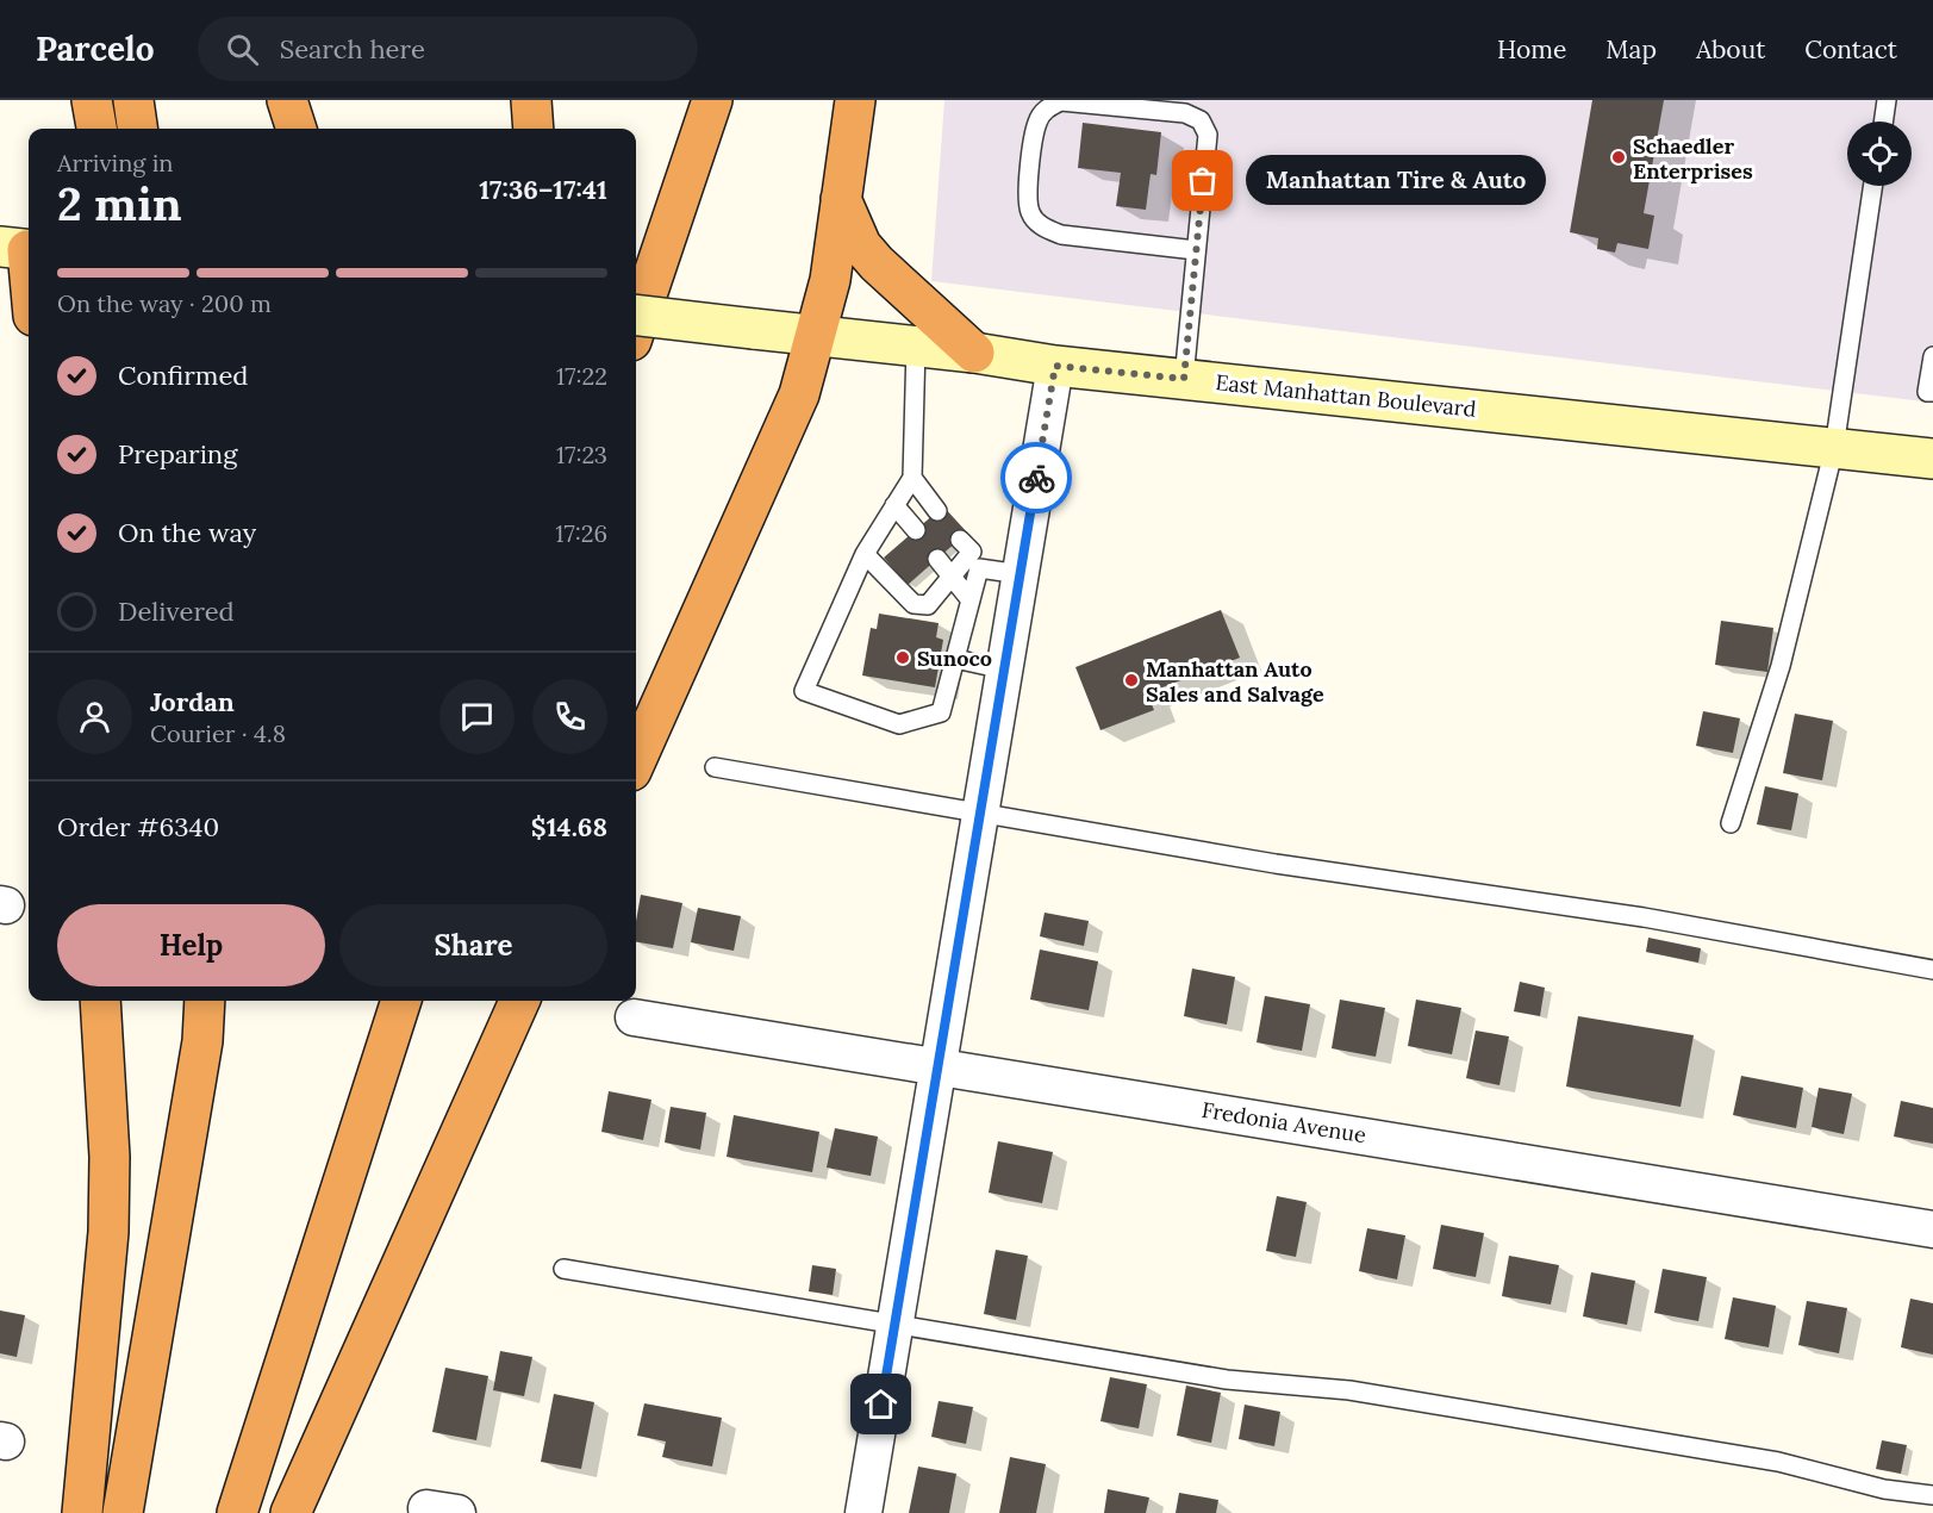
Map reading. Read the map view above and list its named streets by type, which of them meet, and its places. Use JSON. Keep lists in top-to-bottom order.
{
  "streets": {
    "street": ["East Manhattan Boulevard", "Fredonia Avenue"]
  },
  "places": [
    "Schaedler Enterprises",
    "Manhattan Tire & Auto",
    "Sunoco",
    "Manhattan Auto Sales and Salvage"
  ],
  "page": {
    "header": "Parcelo",
    "search": "Search here",
    "nav": [
      "Home",
      "Map",
      "About",
      "Contact"
    ],
    "heading": ["2 min", "Arriving in", "17:36–17:41"],
    "panel": [
      "Jordan",
      "Courier · 4.8",
      "Order #6340",
      "$14.68"
    ],
    "bubble": "Manhattan Tire & Auto",
    "bar": "On the way · 200 m",
    "list": [
      ["Confirmed", "17:22"],
      ["Preparing", "17:23"],
      ["On the way", "17:26"],
      "Delivered"
    ],
    "buttons": ["Help", "Share"]
  }
}
